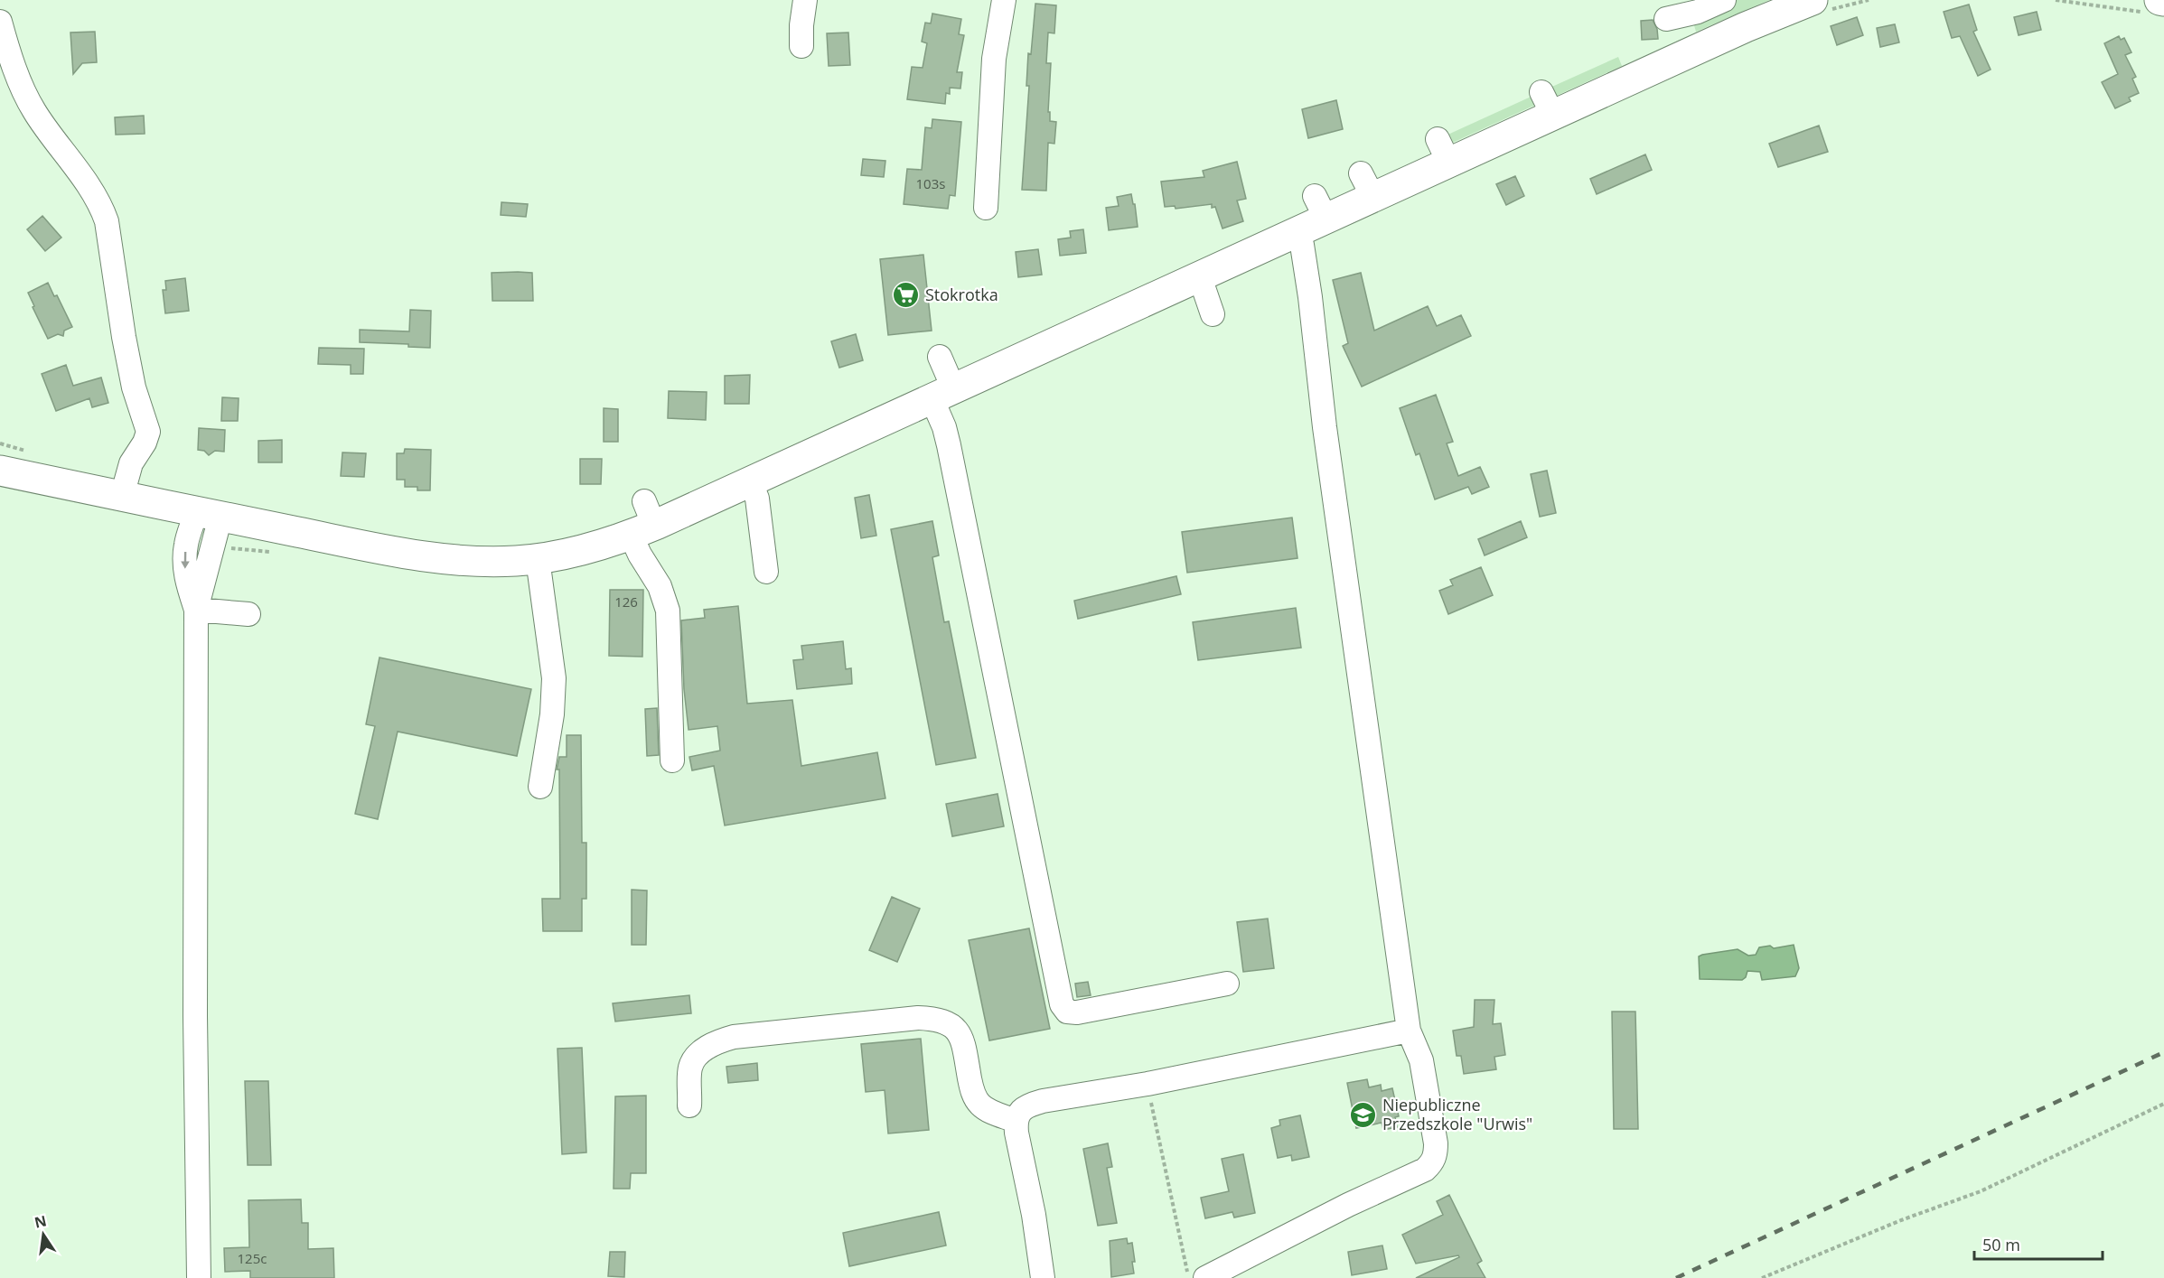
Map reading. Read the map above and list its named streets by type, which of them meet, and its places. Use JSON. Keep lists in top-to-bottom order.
{
  "places": {
    "supermarket": ["Stokrotka"],
    "school or university": ["Niepubliczne Przedszkole \"Urwis\""]
  },
  "house_numbers": ["103s", "126", "125c"],
  "scale_bar": "50 m",
  "north": "top"
}
